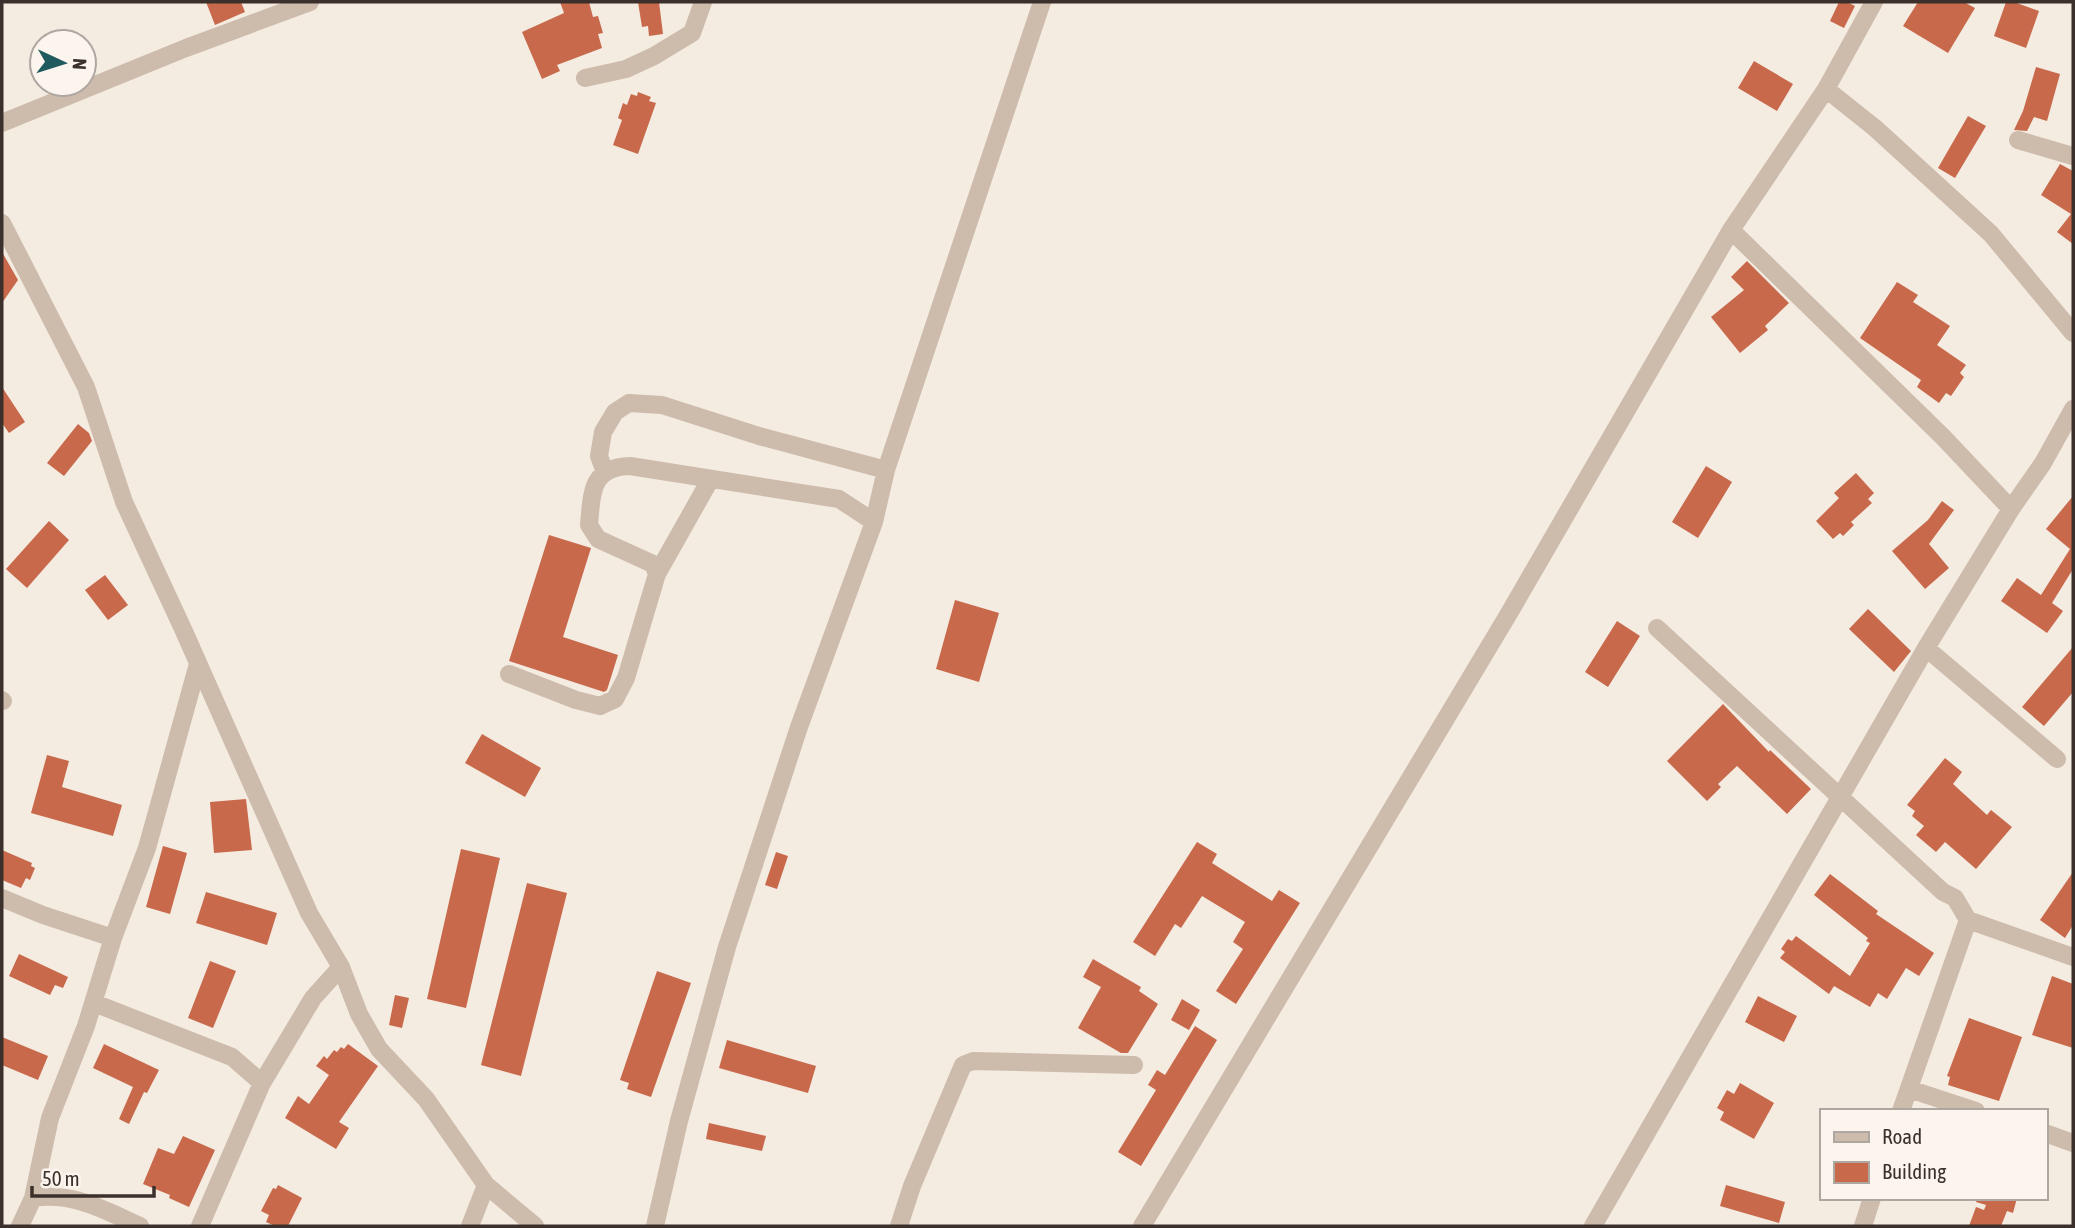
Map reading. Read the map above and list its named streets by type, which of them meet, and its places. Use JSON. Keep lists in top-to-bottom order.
{
  "legend": ["Road", "Building"],
  "scale_bar": "50 m",
  "north": "right"
}
